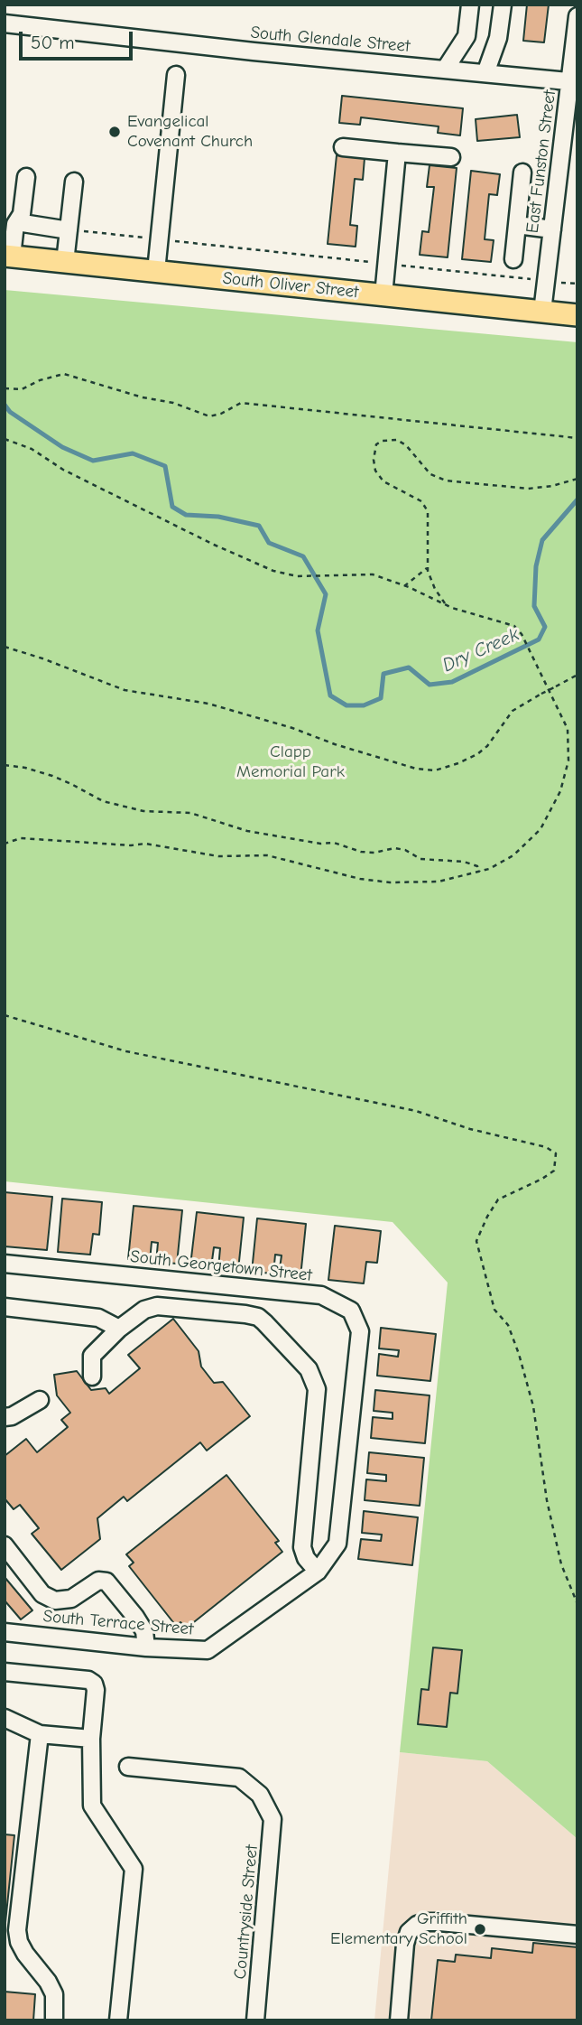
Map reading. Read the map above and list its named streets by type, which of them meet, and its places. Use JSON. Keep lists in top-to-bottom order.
{
  "streets": {
    "main road": ["South Oliver Street"],
    "street": [
      "South Glendale Street",
      "East Funston Street",
      "South Georgetown Street",
      "South Terrace Street",
      "Countryside Street"
    ]
  },
  "crossings": [
    ["South Glendale Street", "East Funston Street"],
    ["East Funston Street", "South Oliver Street"],
    ["South Georgetown Street", "South Terrace Street"]
  ],
  "water": ["Dry Creek"],
  "parks": ["Clapp Memorial Park"],
  "places": ["Evangelical Covenant Church", "Griffith Elementary School"],
  "scale_bar": "50 m"
}
